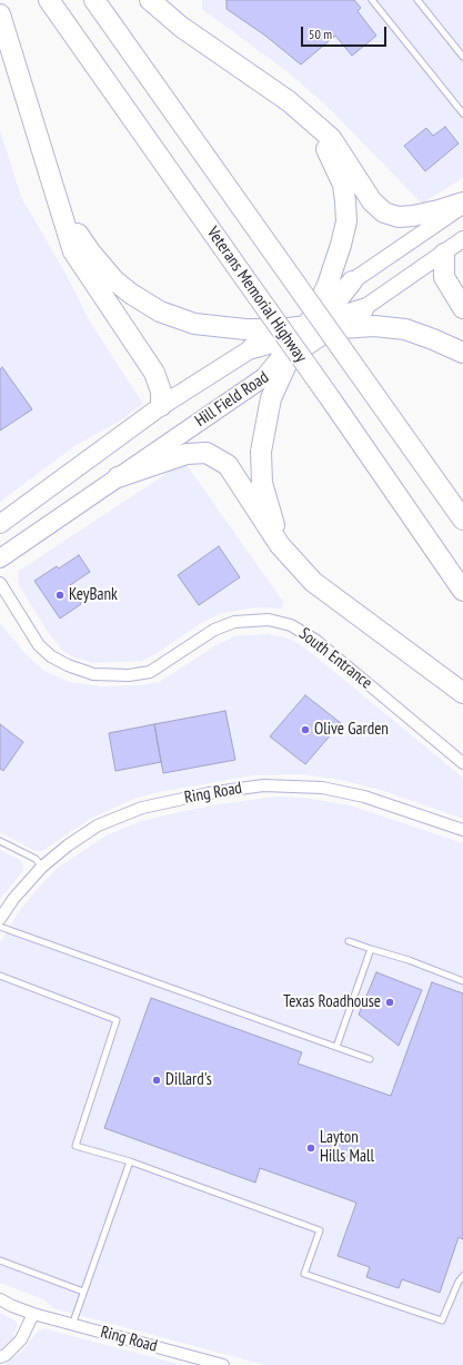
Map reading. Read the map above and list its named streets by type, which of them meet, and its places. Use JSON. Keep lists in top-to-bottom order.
{
  "streets": {
    "highway": ["Veterans Memorial Highway"],
    "main road": ["Hill Field Road"],
    "street": ["South Entrance", "Ring Road"]
  },
  "places": [
    "KeyBank",
    "Olive Garden",
    "Texas Roadhouse",
    "Dillard's",
    "Layton Hills Mall"
  ],
  "scale_bar": "50 m"
}
